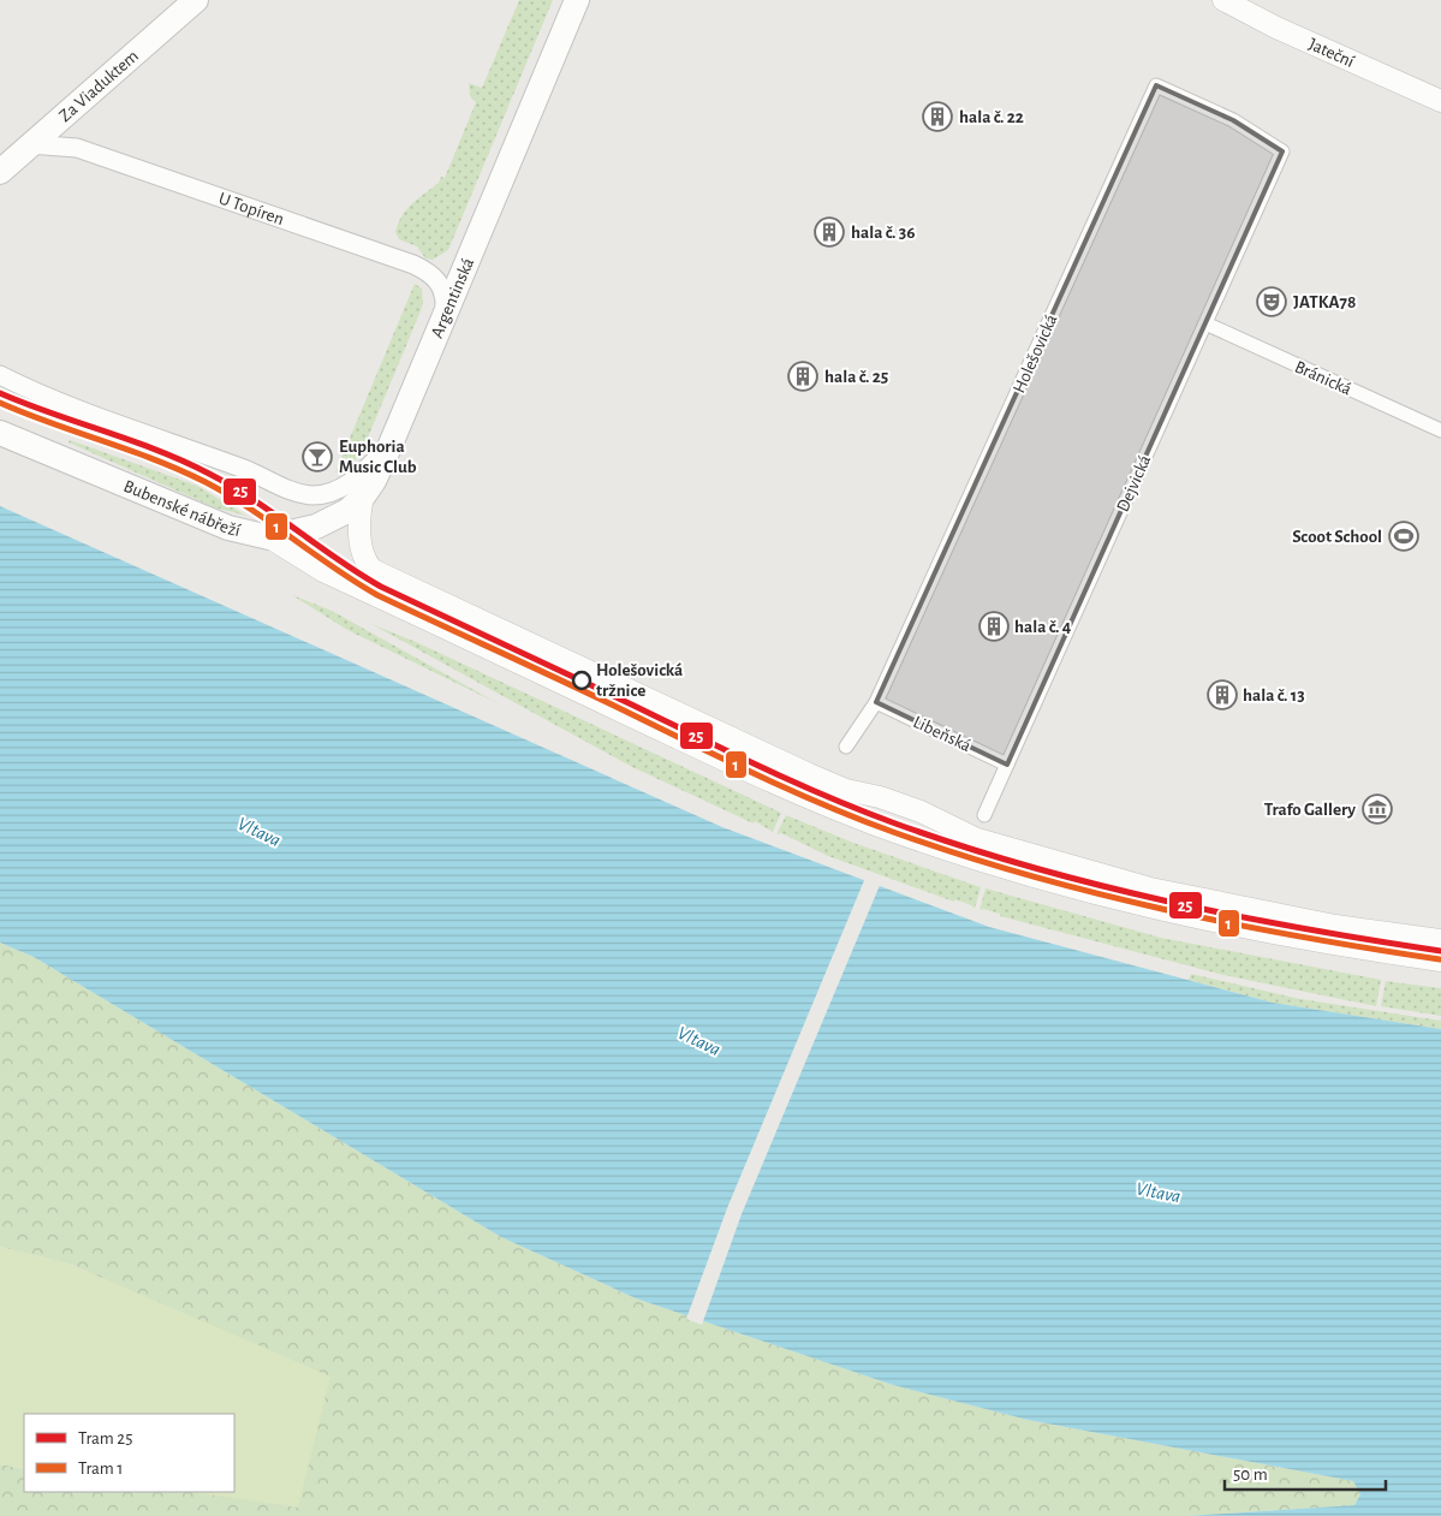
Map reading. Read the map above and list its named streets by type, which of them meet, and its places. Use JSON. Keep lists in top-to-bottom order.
{
  "streets": {
    "main road": ["Za Viaduktem", "Argentinská", "Bubenské nábřeží"],
    "street": [
      "Jateční",
      "U Topíren",
      "Holešovická",
      "Bránická",
      "Dejvická",
      "Libeňská"
    ]
  },
  "crossings": [
    ["Za Viaduktem", "U Topíren"],
    ["U Topíren", "Argentinská"],
    ["Argentinská", "Bubenské nábřeží"],
    ["Holešovická", "Dejvická"],
    ["Holešovická", "Libeňská"],
    ["Bránická", "Dejvická"],
    ["Dejvická", "Libeňská"]
  ],
  "water": ["Vltava"],
  "places": {
    "building": [
      "hala č. 22",
      "hala č. 36",
      "hala č. 25",
      "hala č. 4",
      "hala č. 13"
    ],
    "theatre": ["JATKA78"],
    "bar": ["Euphoria Music Club"],
    "sports": ["Scoot School"],
    "other": ["Holešovická tržnice"],
    "museum": ["Trafo Gallery"]
  },
  "lines": ["tram line 25", "tram line 1"],
  "legend": ["Tram 25", "Tram 1"],
  "scale_bar": "50 m"
}
